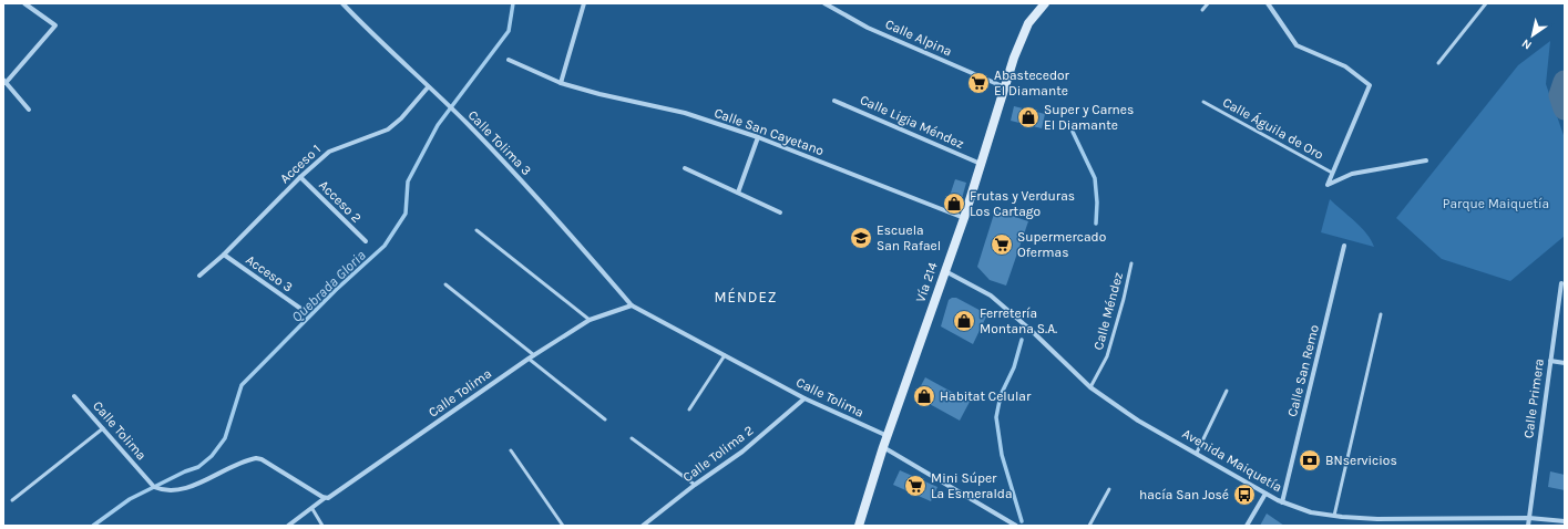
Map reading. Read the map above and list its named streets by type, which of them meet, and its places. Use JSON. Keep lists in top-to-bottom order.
{
  "streets": {
    "main road": ["Vía 214"],
    "street": [
      "Calle Alpina",
      "Calle Ligia Méndez",
      "Calle San Cayetano",
      "Calle Tolima 3",
      "Acceso 1",
      "Acceso 2",
      "Acceso 3",
      "Calle San Remo",
      "Calle Tolima",
      "Calle Primera",
      "Calle Tolima 2",
      "Avenida Maiquetía"
    ],
    "lane": ["Calle Águila de Oro", "Calle Méndez"]
  },
  "crossings": [
    ["Calle Alpina", "Vía 214"],
    ["Calle Ligia Méndez", "Vía 214"],
    ["Calle San Cayetano", "Vía 214"],
    ["Calle Tolima 3", "Acceso 1"],
    ["Calle Tolima 3", "Calle Tolima"],
    ["Acceso 1", "Acceso 2"],
    ["Acceso 1", "Acceso 3"],
    ["Vía 214", "Calle Tolima"],
    ["Vía 214", "Avenida Maiquetía"],
    ["Calle Méndez", "Avenida Maiquetía"],
    ["Calle San Remo", "Avenida Maiquetía"],
    ["Calle Tolima", "Calle Tolima 2"],
    ["Calle Primera", "Avenida Maiquetía"]
  ],
  "districts": ["MÉNDEZ"],
  "water": ["Quebrada Gloria"],
  "parks": ["Parque Maiquetía"],
  "places": {
    "supermarket": ["Abastecedor El Diamante", "Supermercado Ofermas", "Mini Súper La Esmeralda"],
    "shop": [
      "Super y Carnes El Diamante",
      "Frutas y Verduras Los Cartago",
      "Ferretería Montana S.A.",
      "Habitat Celular"
    ],
    "school or university": ["Escuela San Rafael"],
    "bank": ["BNservicios"],
    "bus stop": ["hacía San José"]
  },
  "north": "bottom left"
}
